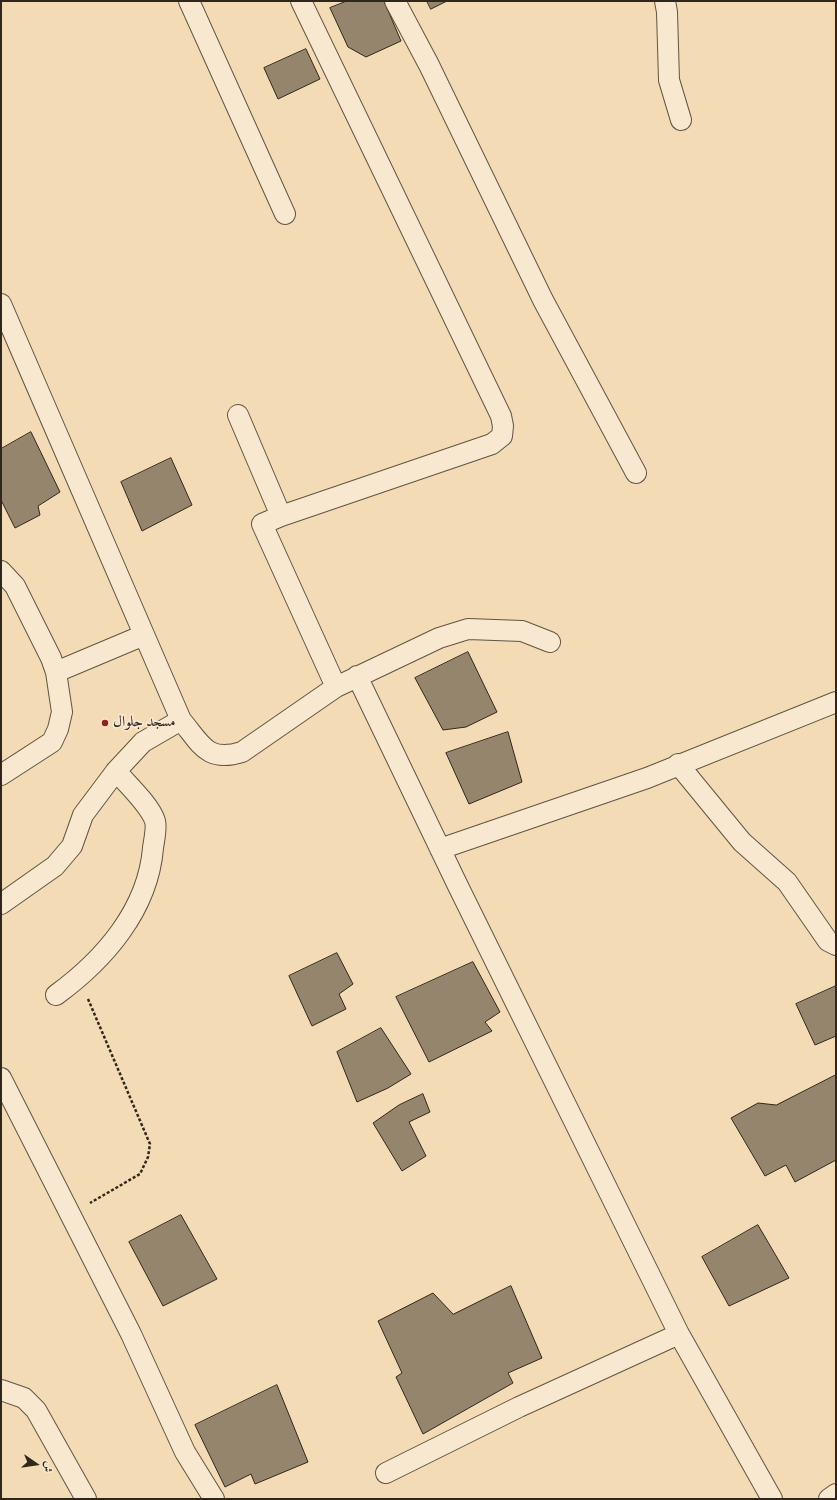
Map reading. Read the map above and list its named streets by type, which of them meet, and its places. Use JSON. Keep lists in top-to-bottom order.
{
  "places": ["مسجد جلوال"],
  "north": "right"
}
